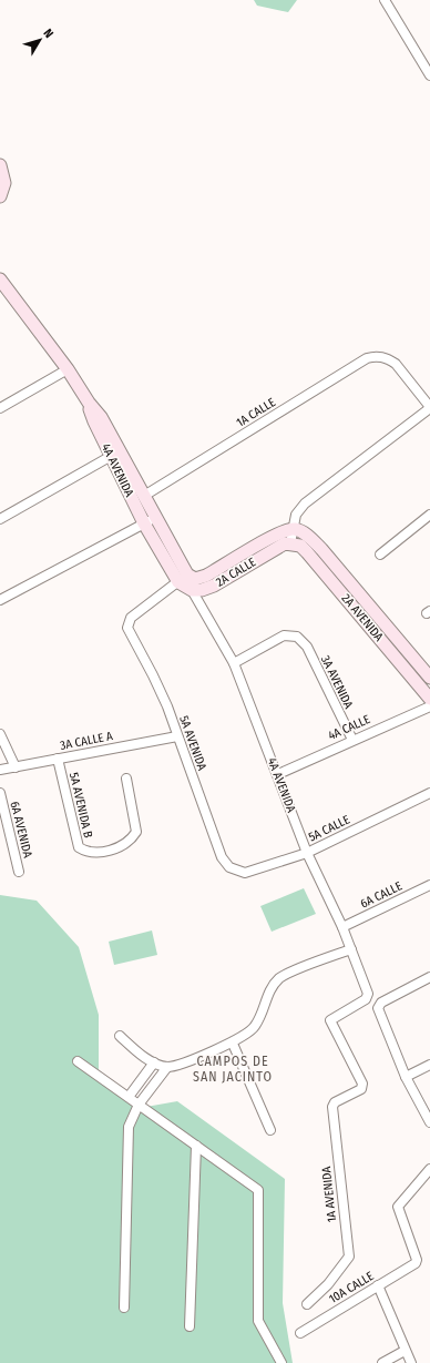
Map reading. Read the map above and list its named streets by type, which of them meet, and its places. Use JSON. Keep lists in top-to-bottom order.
{
  "streets": {
    "street": [
      "1A CALLE",
      "4A AVENIDA",
      "2A CALLE",
      "2A AVENIDA",
      "3A AVENIDA",
      "4A CALLE",
      "3A CALLE A",
      "5A AVENIDA",
      "5A AVENIDA B",
      "5A CALLE",
      "6A AVENIDA",
      "6A CALLE",
      "1A AVENIDA",
      "10A CALLE"
    ]
  },
  "crossings": [
    ["1A CALLE", "4A AVENIDA"],
    ["4A AVENIDA", "2A CALLE"],
    ["4A AVENIDA", "3A AVENIDA"],
    ["4A AVENIDA", "4A CALLE"],
    ["4A AVENIDA", "5A CALLE"],
    ["4A AVENIDA", "6A CALLE"],
    ["4A AVENIDA", "1A AVENIDA"],
    ["2A CALLE", "2A AVENIDA"],
    ["2A CALLE", "5A AVENIDA"],
    ["3A AVENIDA", "4A CALLE"],
    ["3A CALLE A", "5A AVENIDA"],
    ["3A CALLE A", "5A AVENIDA B"],
    ["5A AVENIDA", "5A CALLE"]
  ],
  "districts": ["CAMPOS DE SAN JACINTO"],
  "north": "top right"
}
